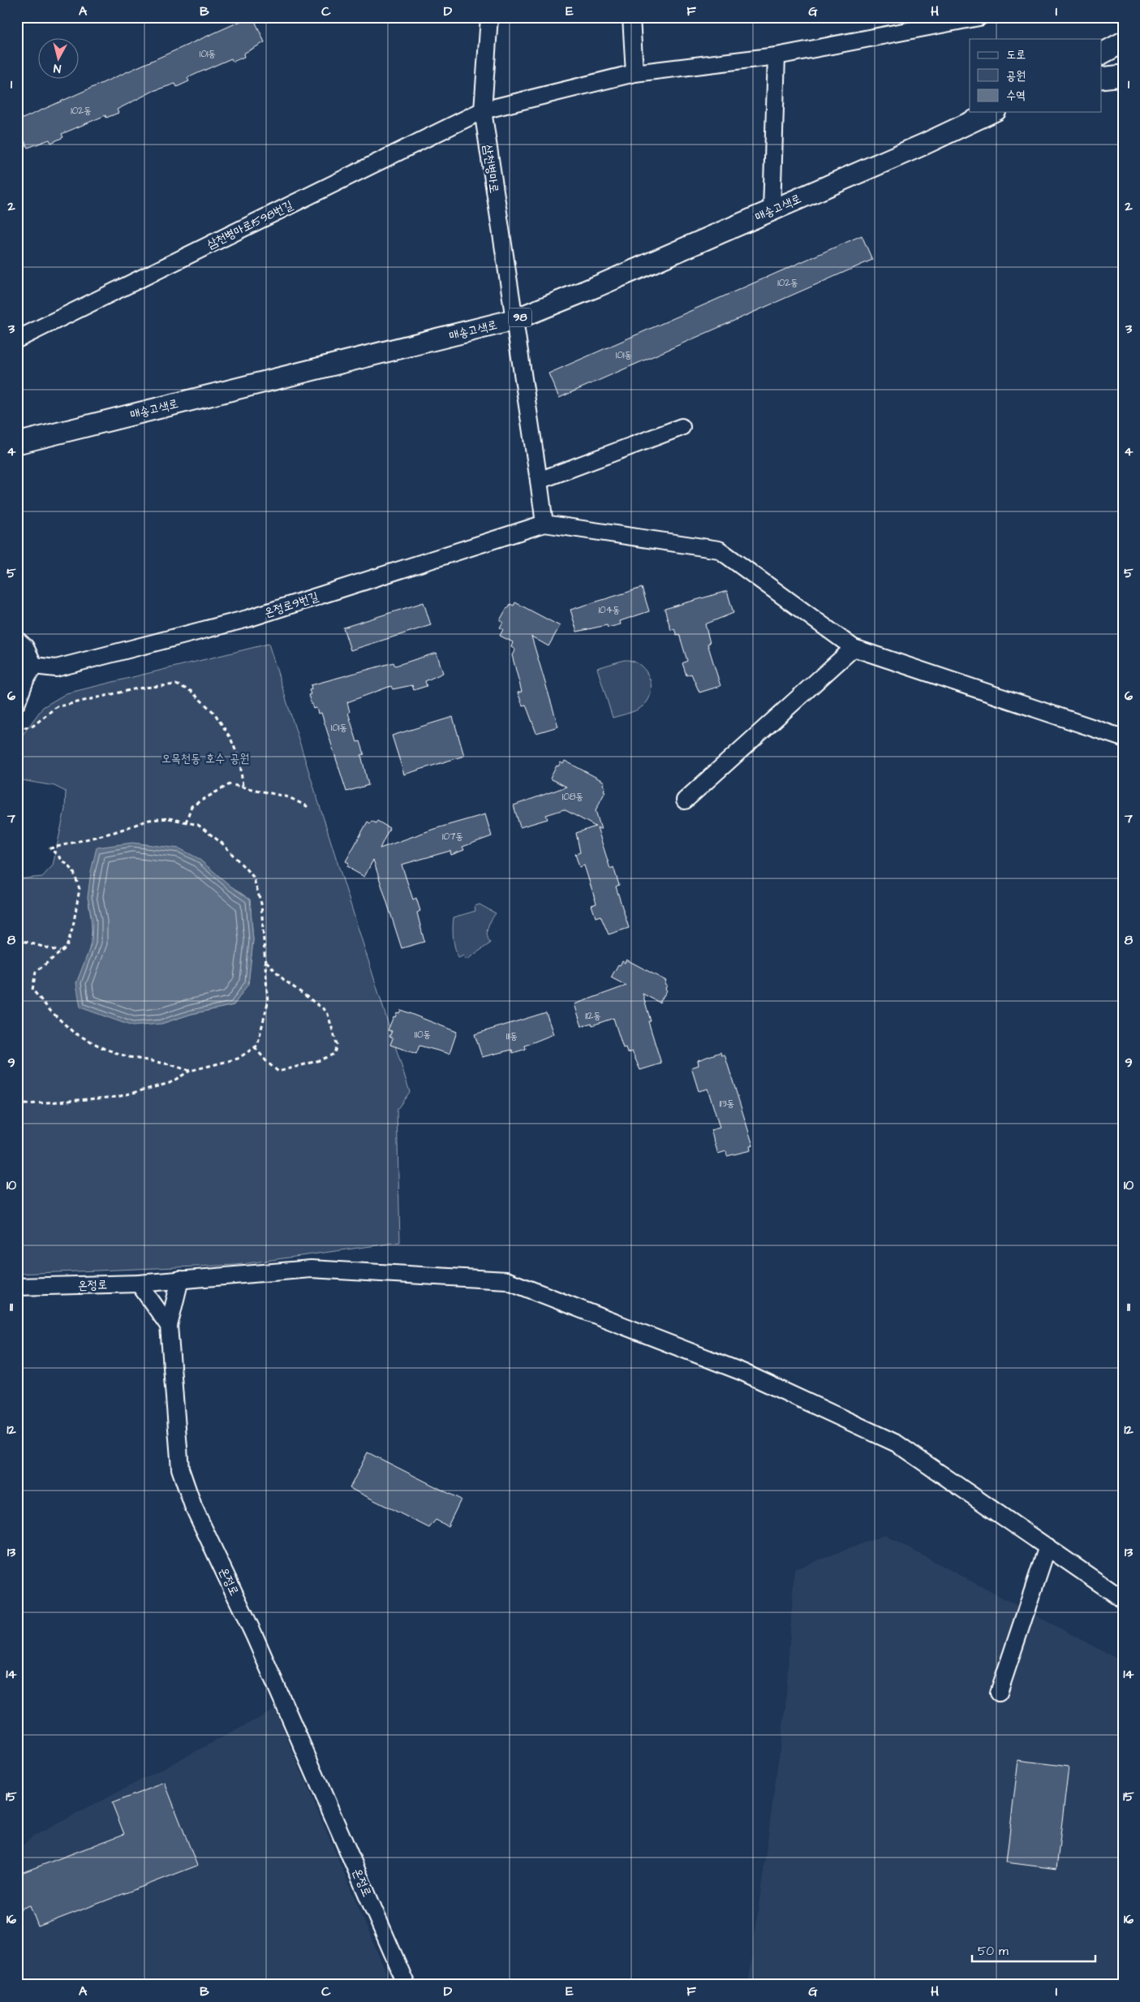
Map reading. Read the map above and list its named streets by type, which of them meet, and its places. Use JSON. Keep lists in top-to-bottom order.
{
  "streets": {
    "main road": ["매송고색로", "98"],
    "street": [
      "삼천병마로",
      "삼천병마로1598번길",
      "온정로9번길",
      "온정로"
    ]
  },
  "crossings": [
    ["삼천병마로", "매송고색로"],
    ["삼천병마로", "삼천병마로1598번길"],
    ["삼천병마로", "온정로9번길"]
  ],
  "parks": ["오목천동 호수 공원"],
  "house_numbers": [
    "101동",
    "102동",
    "102동",
    "101동",
    "104동",
    "101동",
    "108동",
    "107동",
    "112동",
    "110동",
    "111동",
    "113동"
  ],
  "legend": ["도로", "공원", "수역"],
  "scale_bar": "50 m",
  "north": "bottom",
  "grid": {
    "columns": [
      "A",
      "B",
      "C",
      "D",
      "E",
      "F",
      "G",
      "H",
      "I"
    ],
    "rows": [
      "1",
      "2",
      "3",
      "4",
      "5",
      "6",
      "7",
      "8",
      "9",
      "10",
      "11",
      "12",
      "13",
      "14",
      "15",
      "16"
    ]
  }
}
